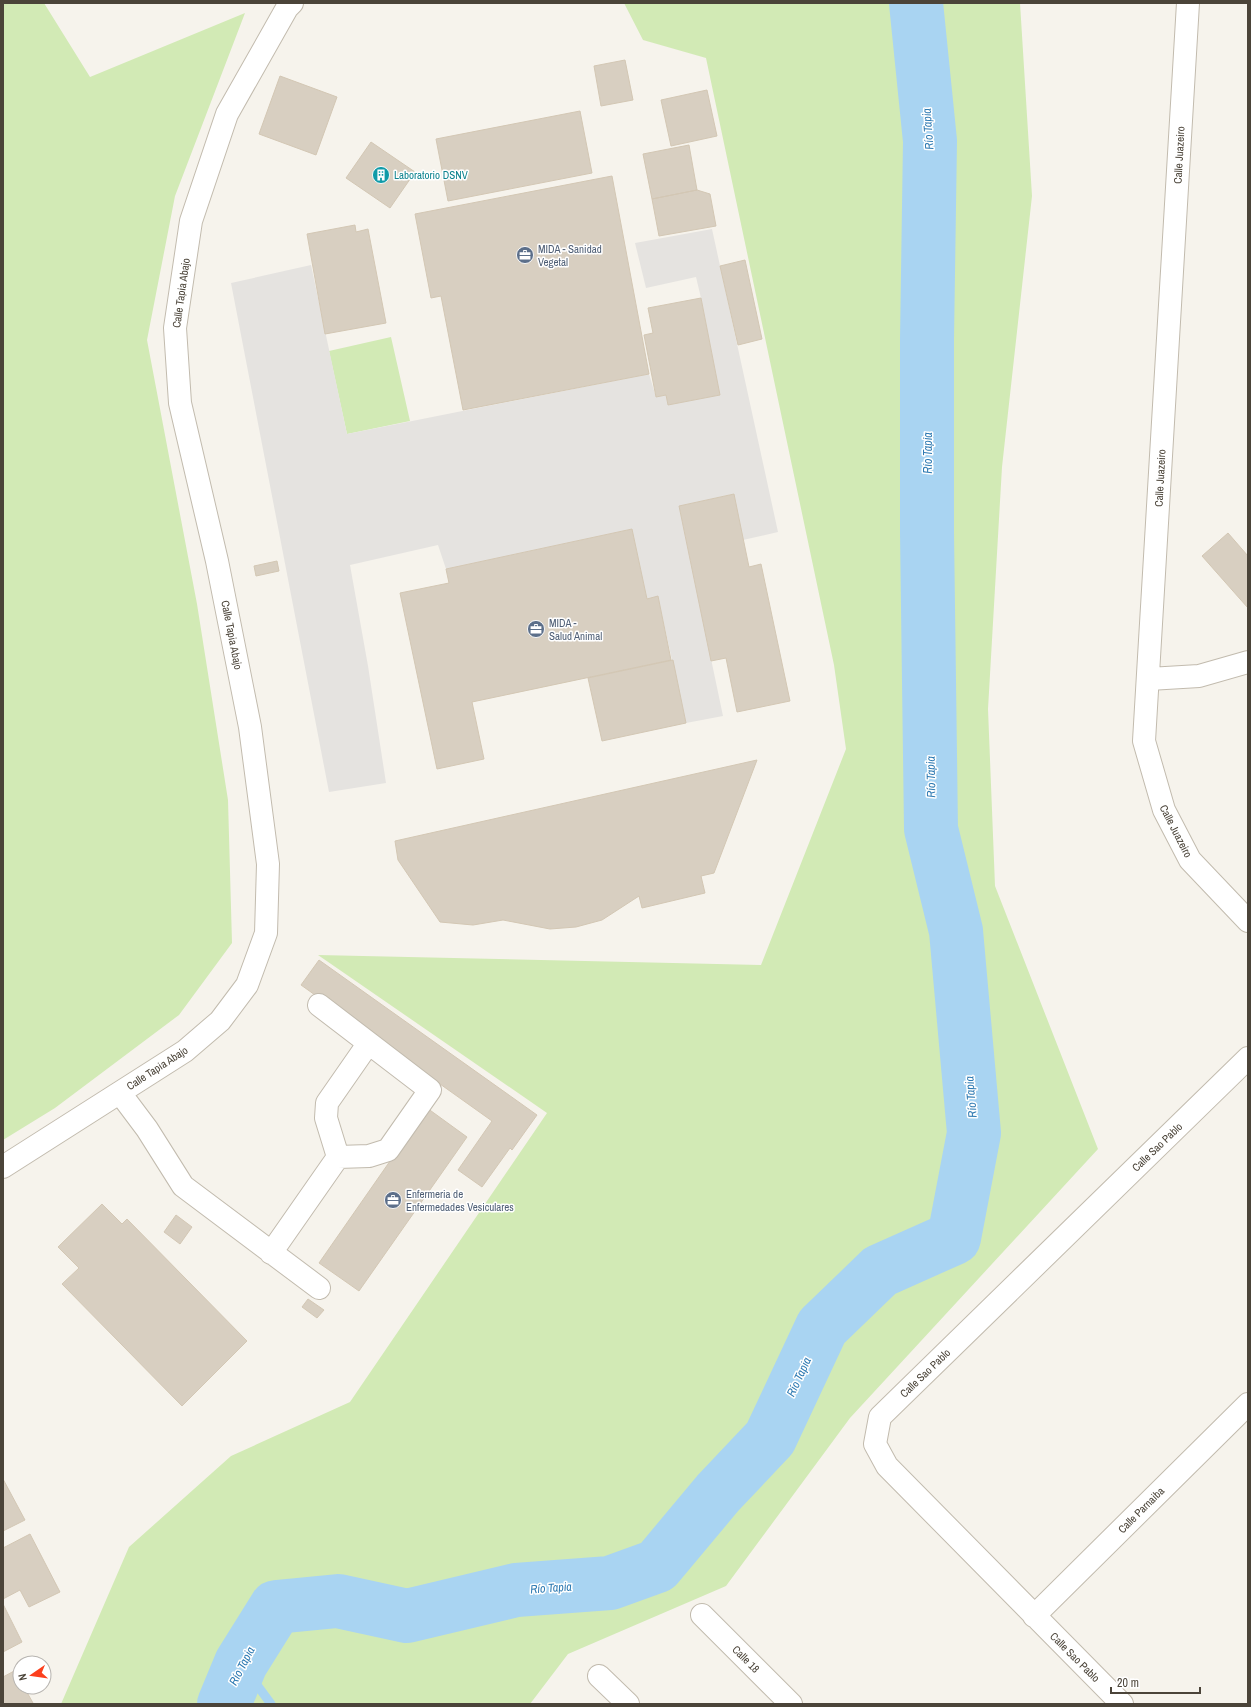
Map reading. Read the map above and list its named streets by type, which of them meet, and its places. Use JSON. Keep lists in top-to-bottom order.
{
  "streets": {
    "street": [
      "Calle Juazeiro",
      "Calle Tapia Abajo",
      "Calle Sao Pablo",
      "Calle Parnaiba",
      "Calle 18"
    ]
  },
  "crossings": [
    ["Calle Sao Pablo", "Calle Parnaiba"]
  ],
  "water": ["Río Tapia"],
  "places": {
    "building": ["Laboratorio DSNV"],
    "office": ["MIDA - Sanidad Vegetal", "MIDA - Salud Animal", "Enfermeria de Enfermedades Vesiculares"]
  },
  "scale_bar": "20 m",
  "north": "left"
}
